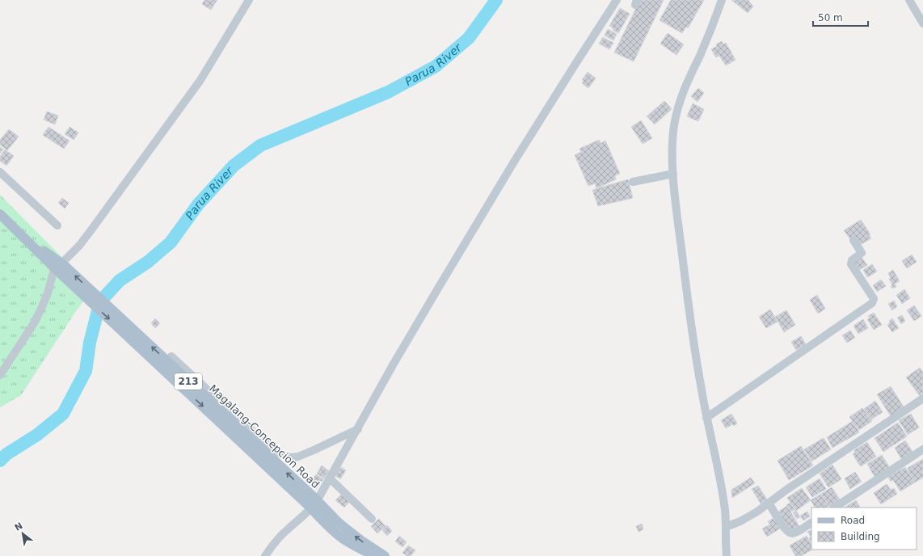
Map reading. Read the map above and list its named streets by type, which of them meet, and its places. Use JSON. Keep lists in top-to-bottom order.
{
  "streets": {
    "main road": ["213", "Magalang-Concepcion Road"]
  },
  "water": ["Parua River"],
  "legend": ["Road", "Building"],
  "scale_bar": "50 m",
  "north": "top left"
}
